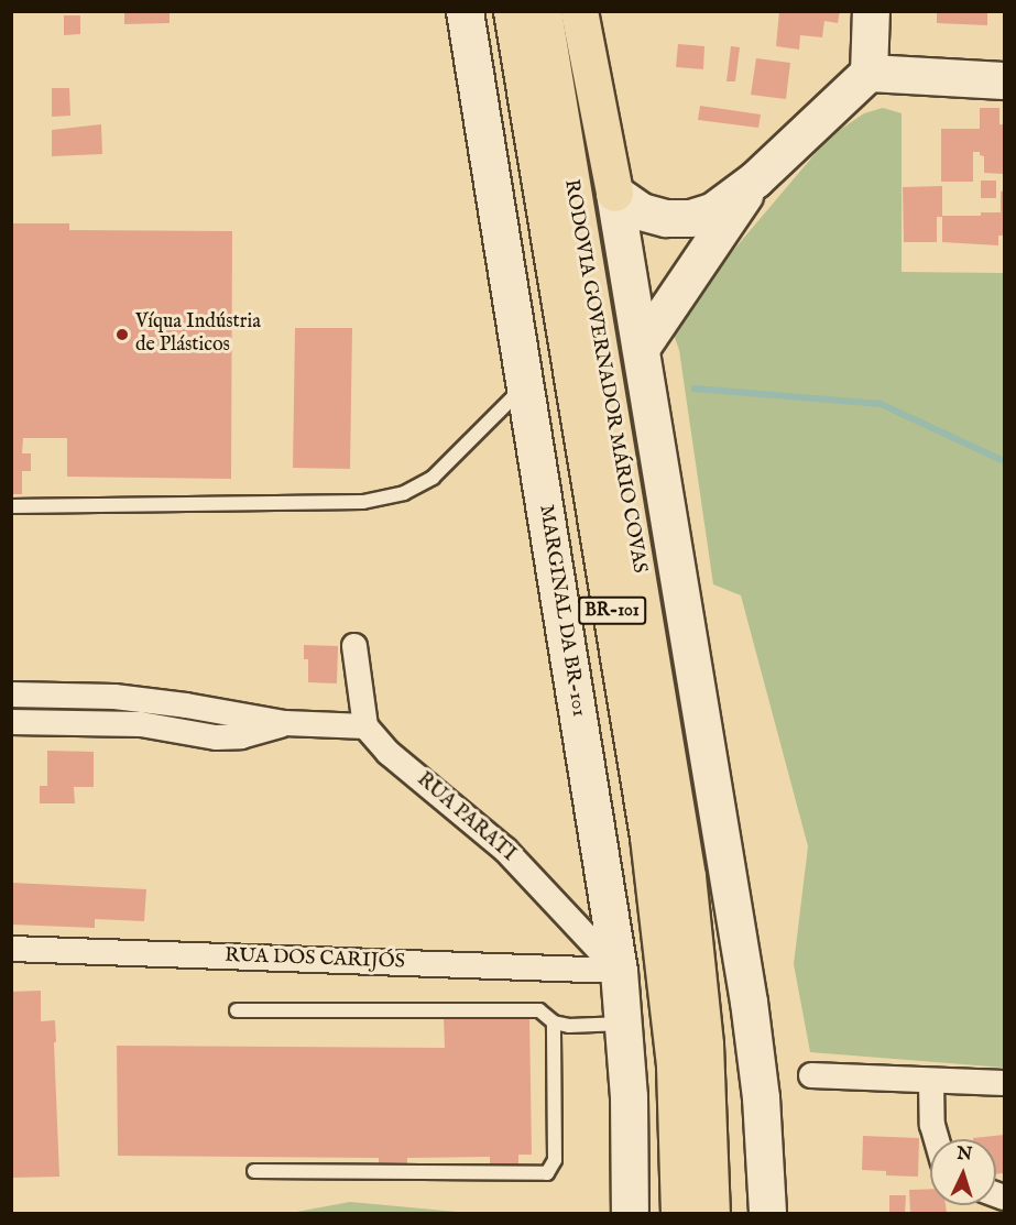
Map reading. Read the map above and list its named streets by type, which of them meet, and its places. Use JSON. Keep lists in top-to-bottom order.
{
  "streets": {
    "highway": ["RODOVIA GOVERNADOR MÁRIO COVAS", "BR-101"],
    "main road": ["MARGINAL DA BR-101"],
    "street": ["RUA PARATI", "RUA DOS CARIJÓS"]
  },
  "crossings": [
    ["MARGINAL DA BR-101", "RUA PARATI"],
    ["MARGINAL DA BR-101", "RUA DOS CARIJÓS"],
    ["RUA PARATI", "RUA DOS CARIJÓS"]
  ],
  "places": ["Víqua Indústria de Plásticos"],
  "north": "top"
}
